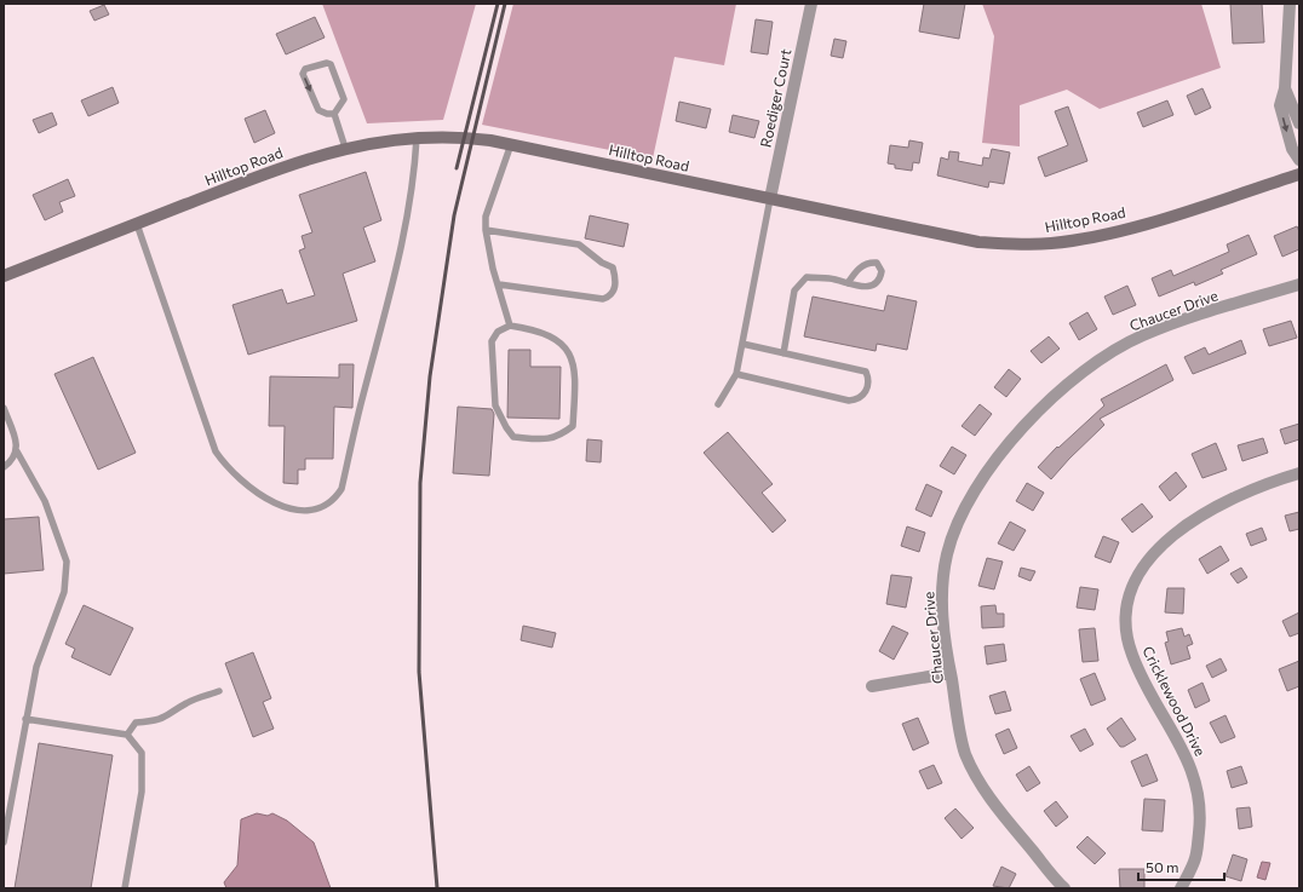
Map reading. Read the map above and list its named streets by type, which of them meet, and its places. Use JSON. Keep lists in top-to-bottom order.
{
  "streets": {
    "main road": ["Hilltop Road"],
    "street": ["Roediger Court", "Chaucer Drive", "Cricklewood Drive"]
  },
  "crossings": [
    ["Roediger Court", "Hilltop Road"]
  ],
  "scale_bar": "50 m"
}
